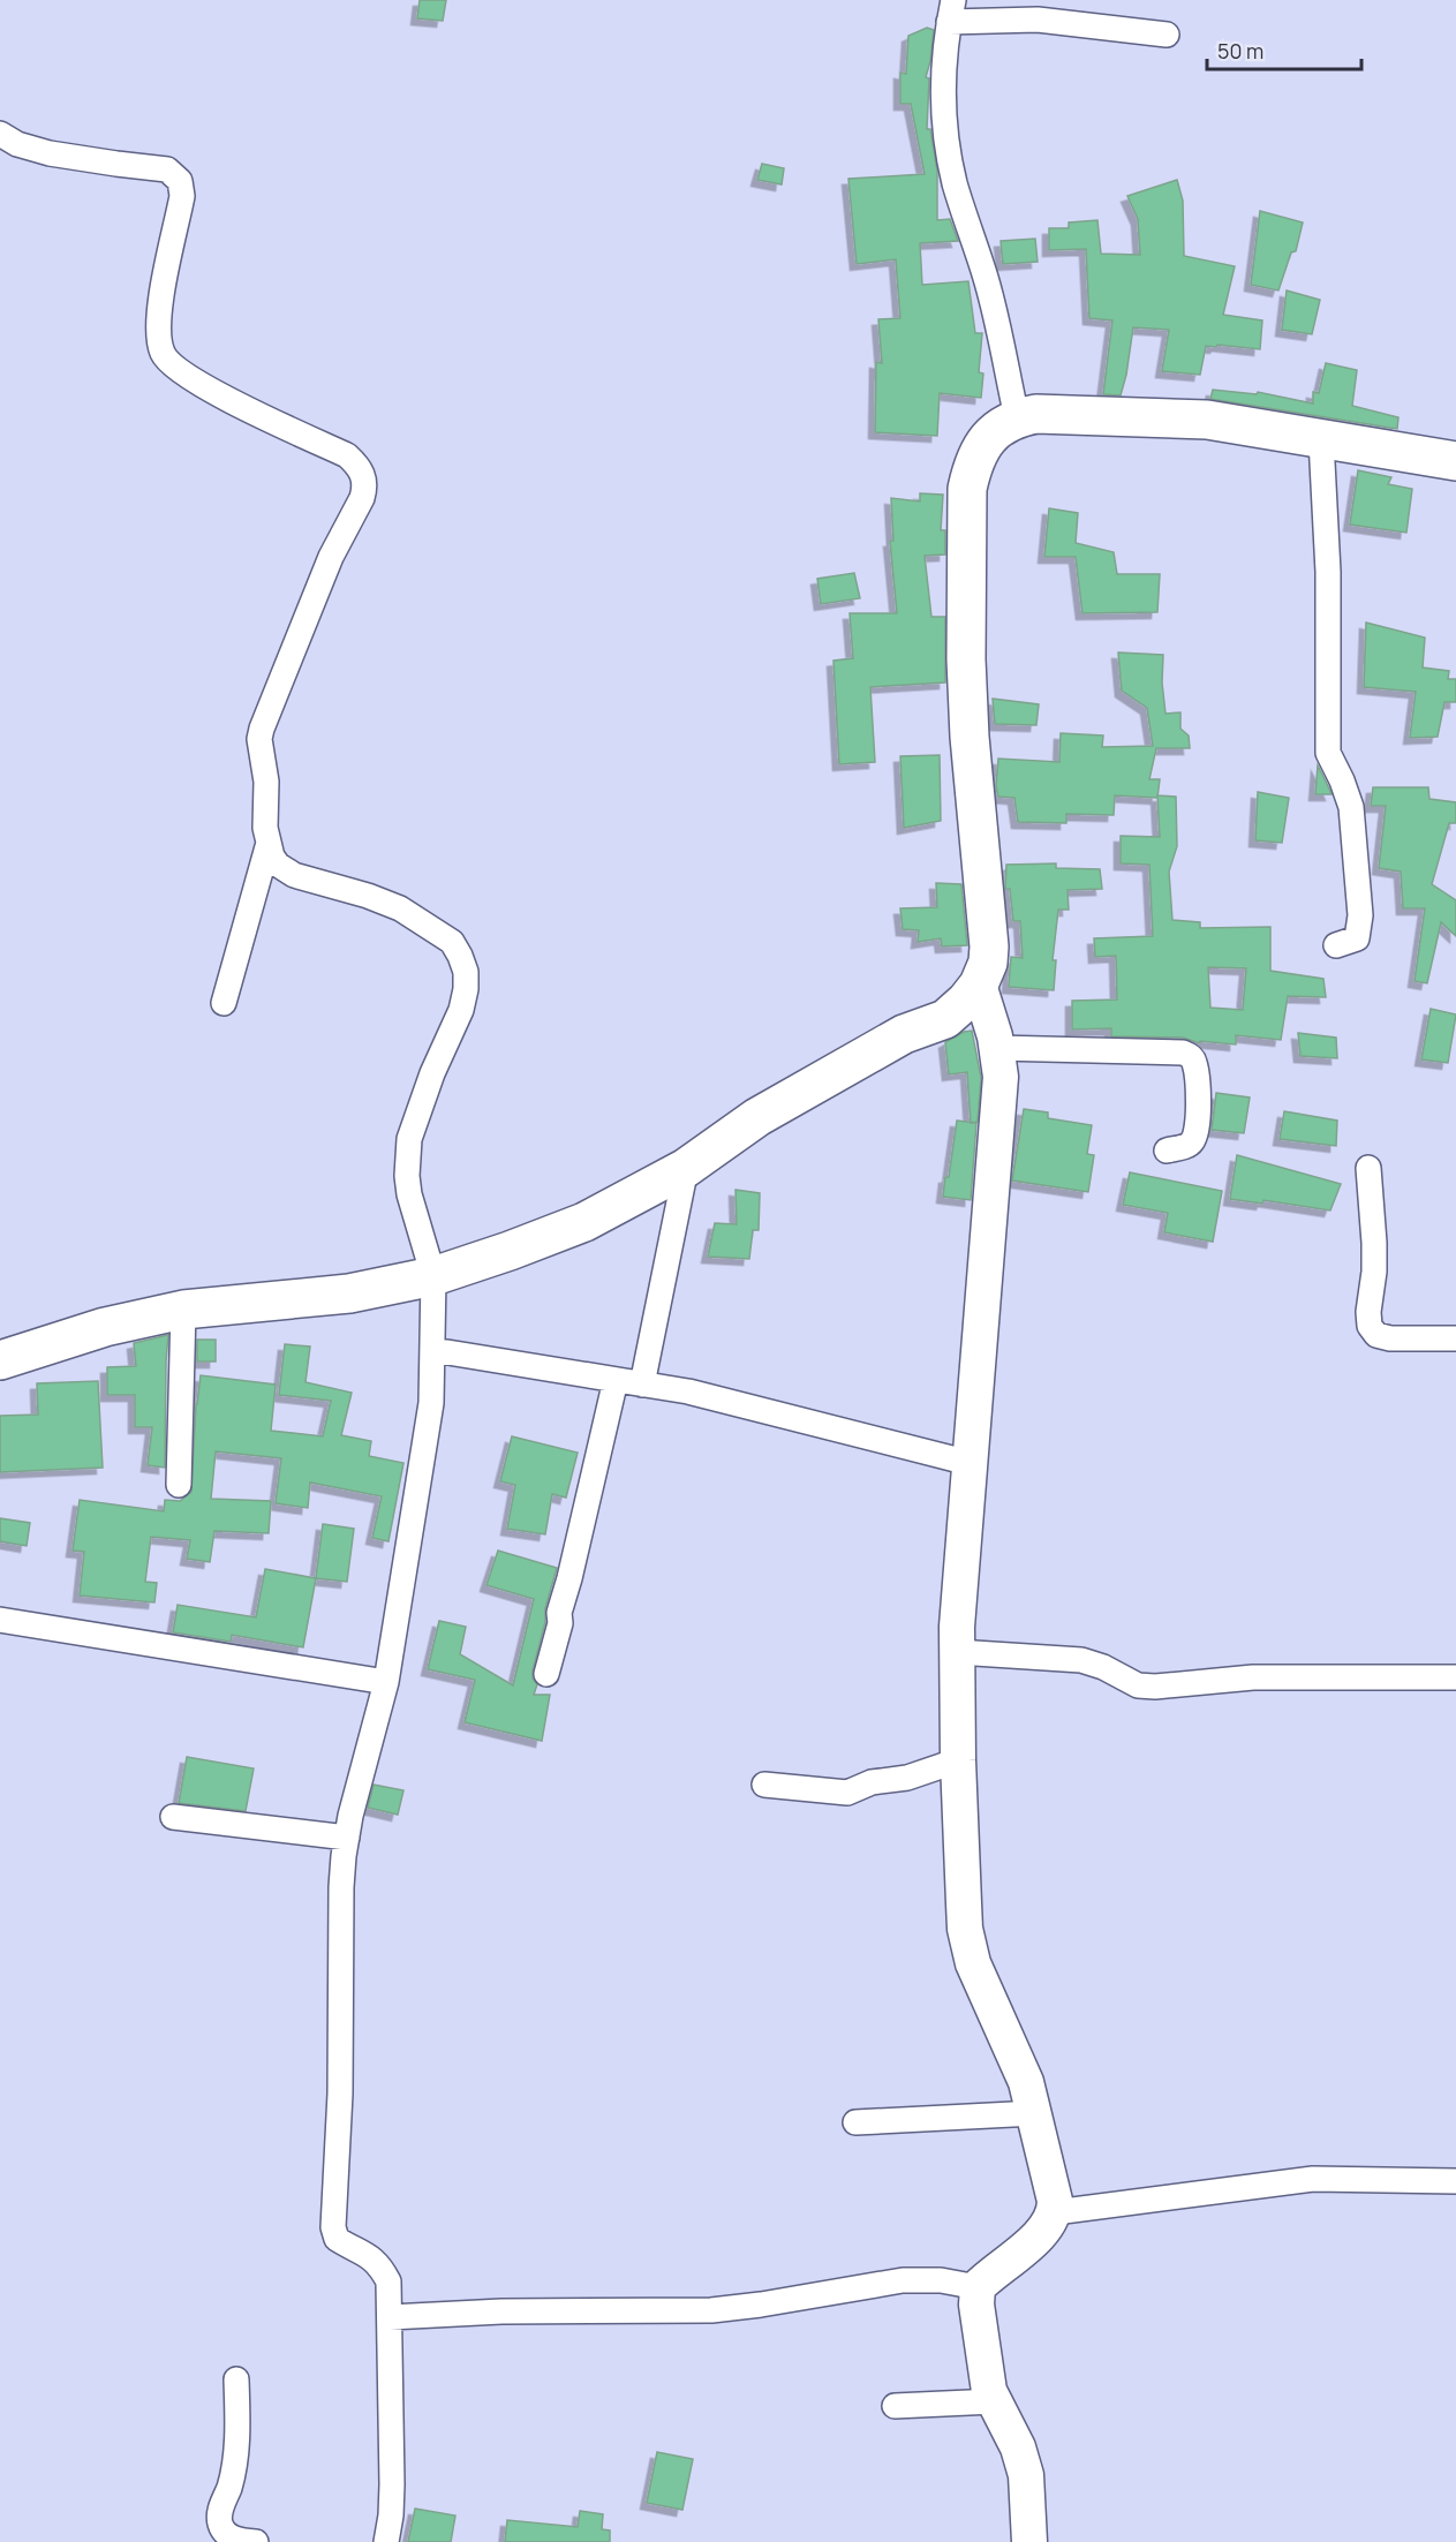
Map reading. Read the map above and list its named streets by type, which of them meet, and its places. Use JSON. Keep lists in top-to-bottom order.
{
  "scale_bar": "50 m"
}
